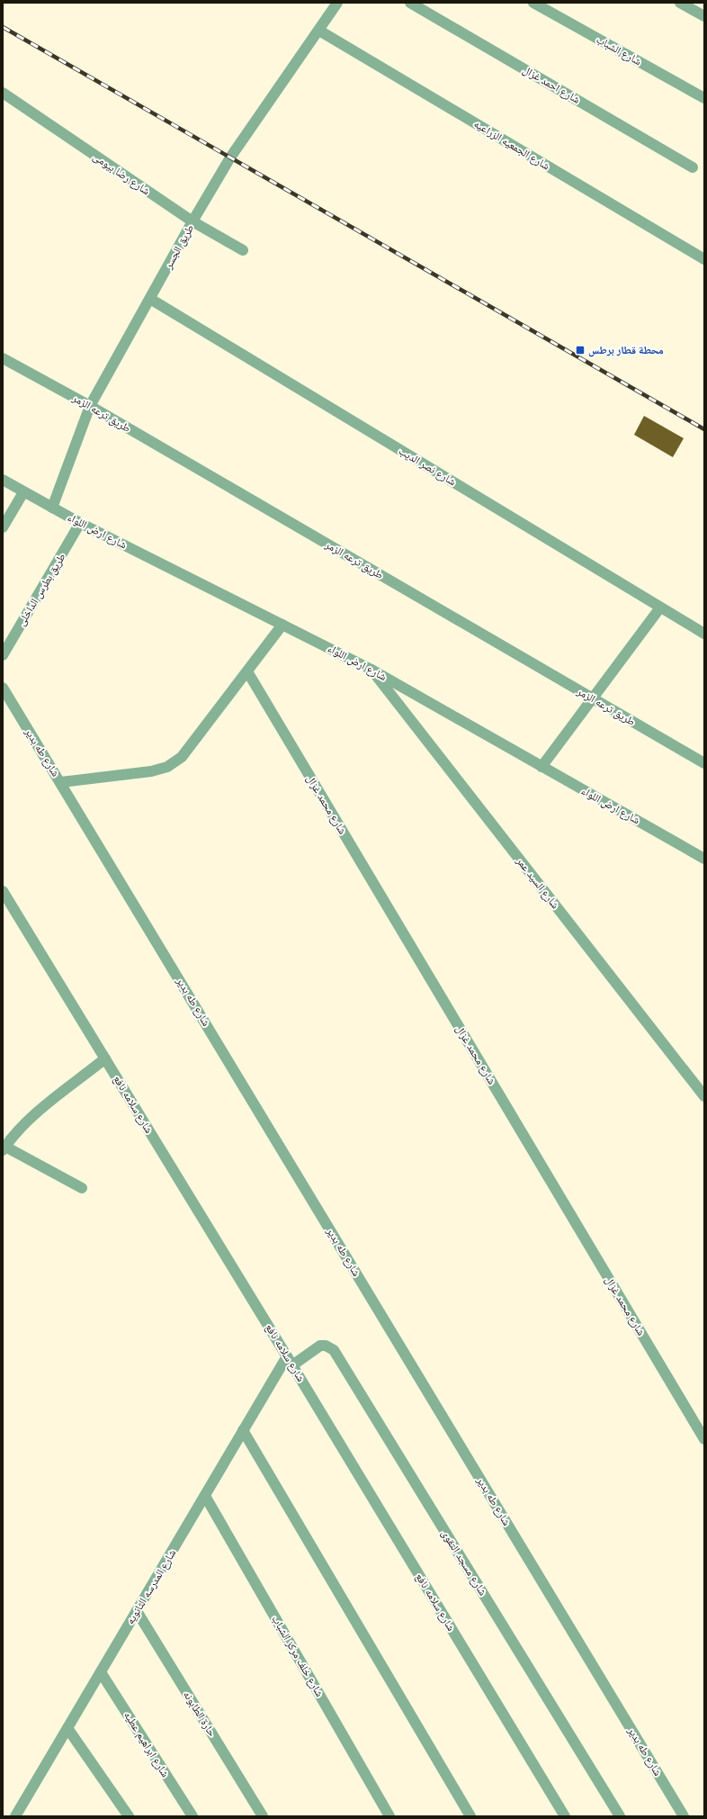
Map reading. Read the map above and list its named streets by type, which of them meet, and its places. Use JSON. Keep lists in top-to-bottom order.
{
  "streets": {
    "street": [
      "شارع الشباب",
      "شارع احمد غزال",
      "شارع الجمعيه الزراعيه",
      "شارع رضا بيومى",
      "طريق الجسر",
      "طريق ترعه الزمر",
      "شارع نصر الديب",
      "شارع ارض اللواء",
      "طريق بطرس الداخلى",
      "شارع طه بدير",
      "شارع محمد غزال",
      "شارع السيد عمر",
      "شارع سلامه نافع",
      "شارع مسجد التقوى",
      "شارع المدرسه الثانويه",
      "شارع خلف مركز الشباب",
      "حارة الطابونه",
      "شارع ابراهيم عطيه"
    ]
  },
  "crossings": [
    ["شارع الجمعيه الزراعيه", "طريق الجسر"],
    ["شارع رضا بيومى", "طريق الجسر"],
    ["طريق الجسر", "طريق ترعه الزمر"],
    ["طريق الجسر", "شارع نصر الديب"],
    ["طريق الجسر", "شارع ارض اللواء"],
    ["شارع ارض اللواء", "طريق بطرس الداخلى"],
    ["شارع ارض اللواء", "شارع السيد عمر"],
    ["شارع سلامه نافع", "شارع مسجد التقوى"],
    ["شارع سلامه نافع", "شارع المدرسه الثانويه"],
    ["شارع مسجد التقوى", "شارع المدرسه الثانويه"],
    ["شارع المدرسه الثانويه", "شارع خلف مركز الشباب"],
    ["شارع المدرسه الثانويه", "حارة الطابونه"],
    ["شارع المدرسه الثانويه", "شارع ابراهيم عطيه"]
  ],
  "places": {
    "transit": ["محطة قطار برطس"]
  }
}
